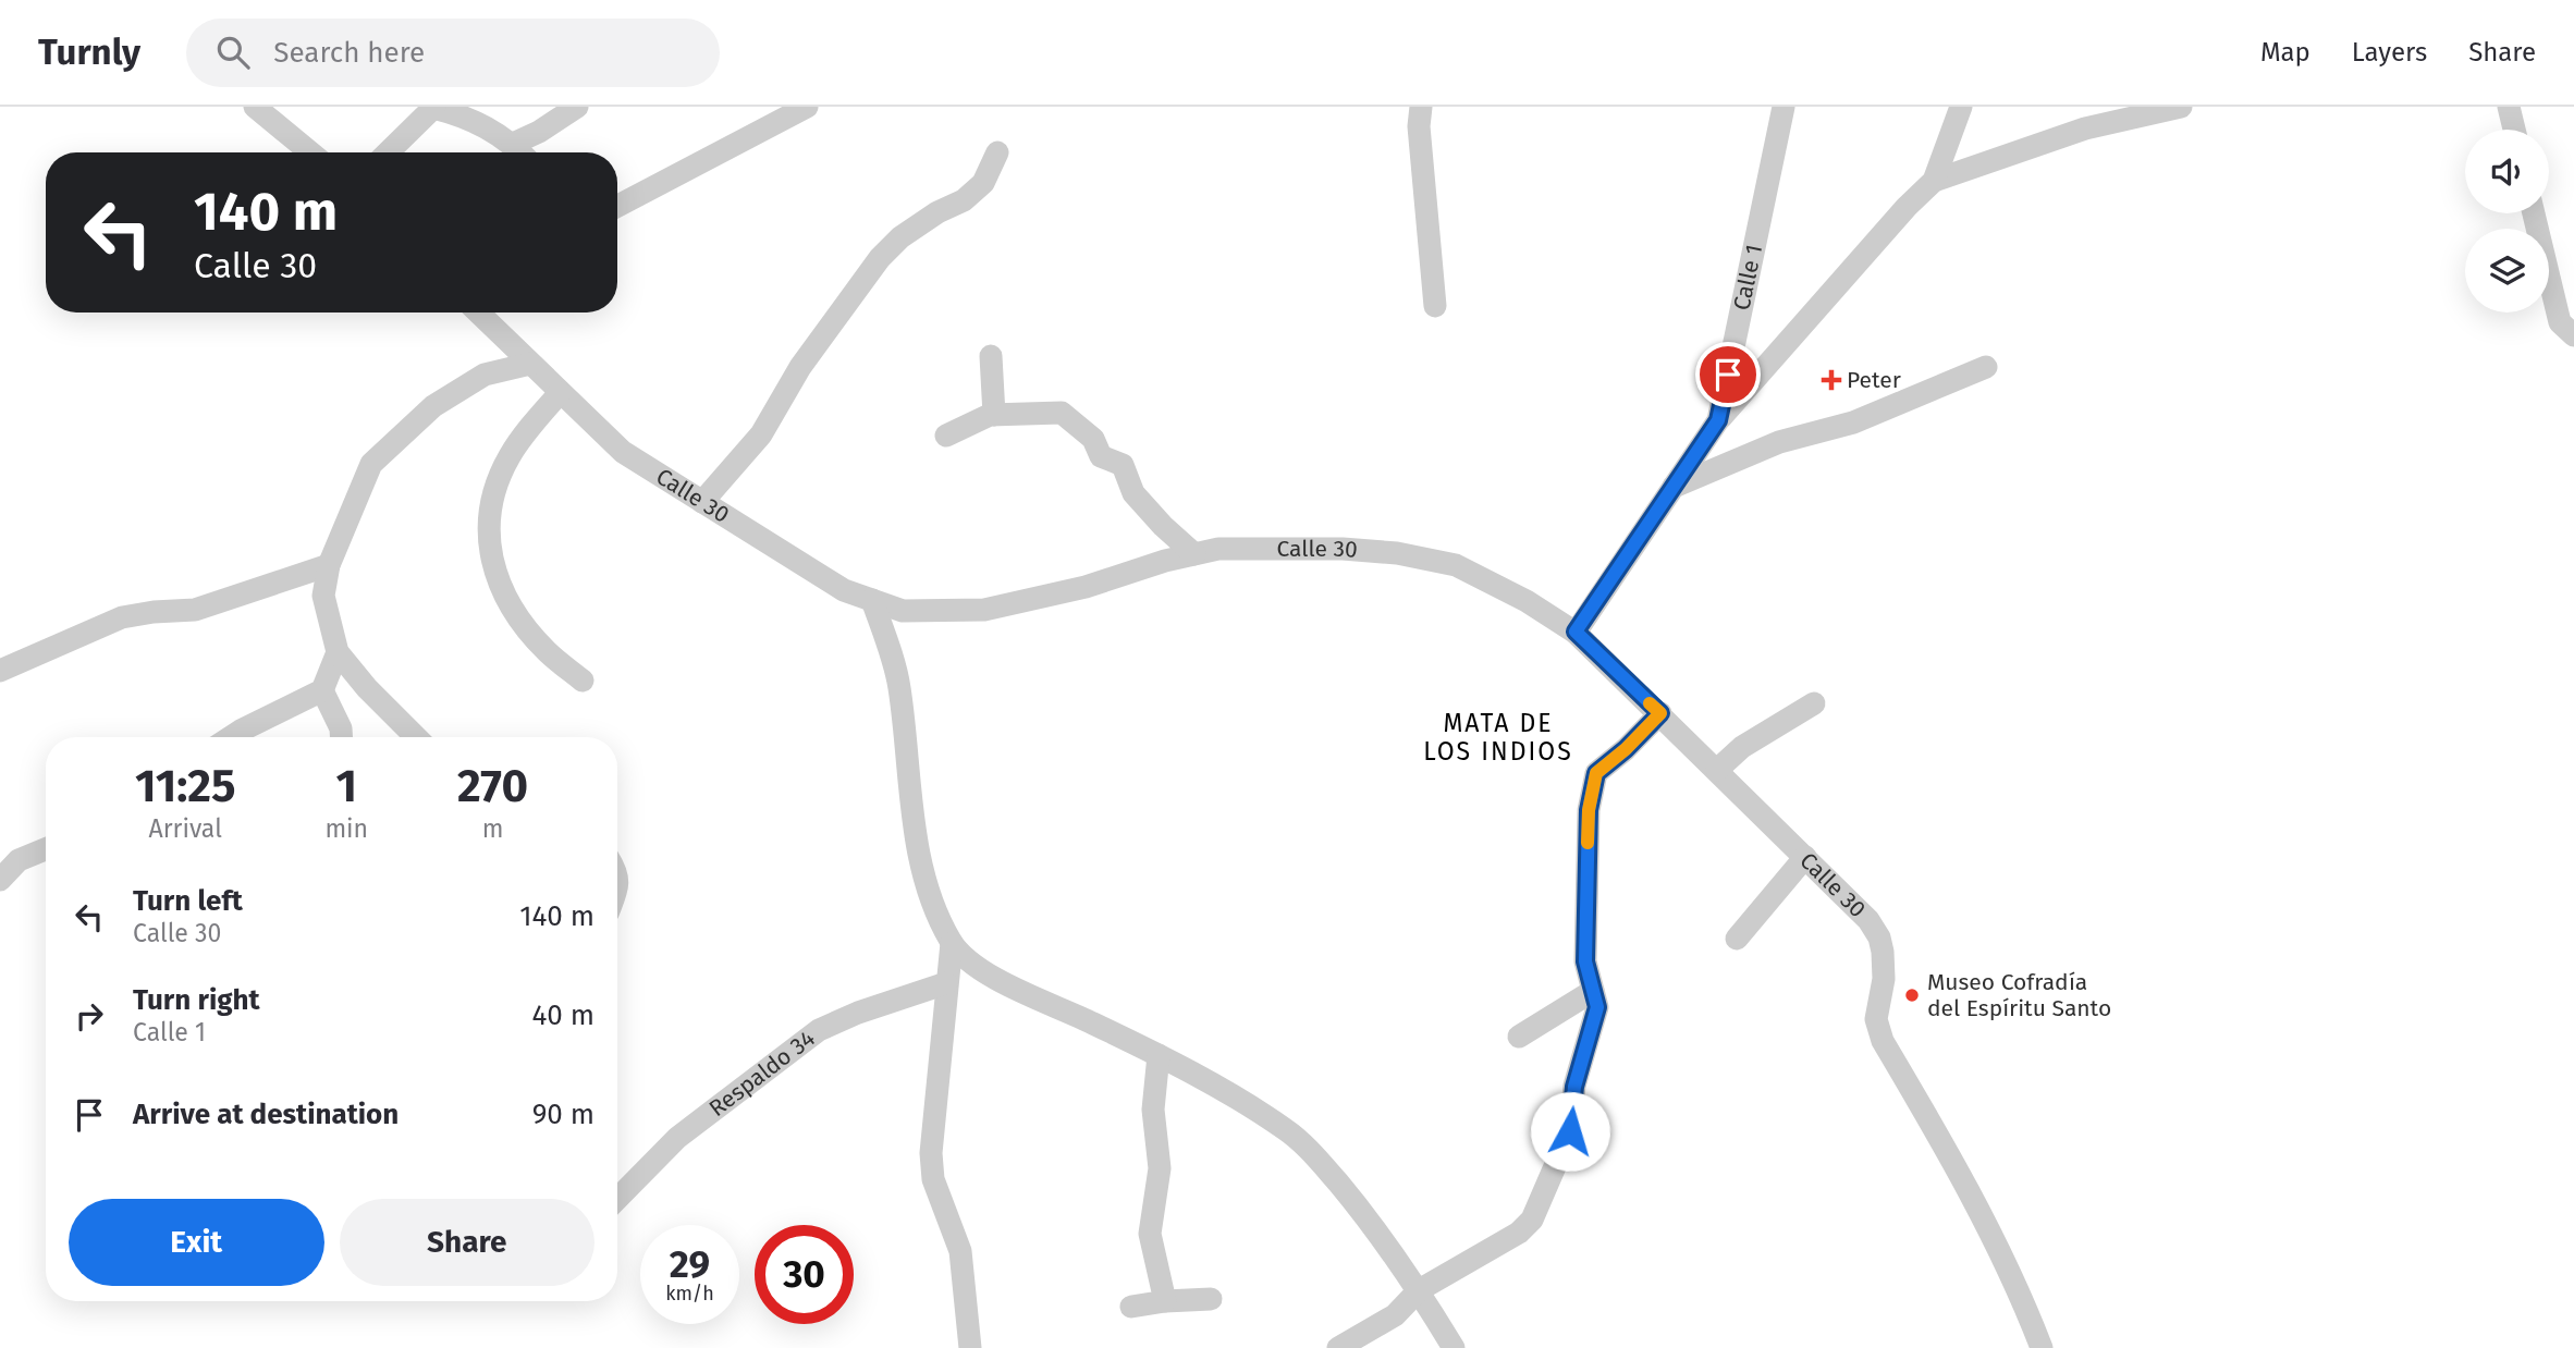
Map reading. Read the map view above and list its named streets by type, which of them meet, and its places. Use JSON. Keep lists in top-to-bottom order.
{
  "streets": {
    "street": ["Calle 1", "Calle 30", "Respaldo 34"]
  },
  "crossings": [
    ["Calle 1", "Calle 30"]
  ],
  "districts": ["MATA DE LOS INDIOS"],
  "places": {
    "health": ["Peter"],
    "other": ["Museo Cofradía del Espíritu Santo"]
  },
  "page": {
    "header": "Turnly",
    "search": "Search here",
    "nav": ["Map", "Layers", "Share"],
    "turn": ["140 m", "Calle 30"],
    "eta": [
      "11:25",
      "Arrival",
      "1",
      "min",
      "270",
      "m"
    ],
    "list": [
      {
        "name": "Turn left",
        "note": "Calle 30",
        "value": "140 m"
      },
      {
        "name": "Turn right",
        "note": "Calle 1",
        "value": "40 m"
      },
      {
        "name": "Arrive at destination",
        "value": "90 m"
      }
    ],
    "buttons": ["Exit", "Share"],
    "speed": "29 km/h",
    "limit": "30"
  }
}
